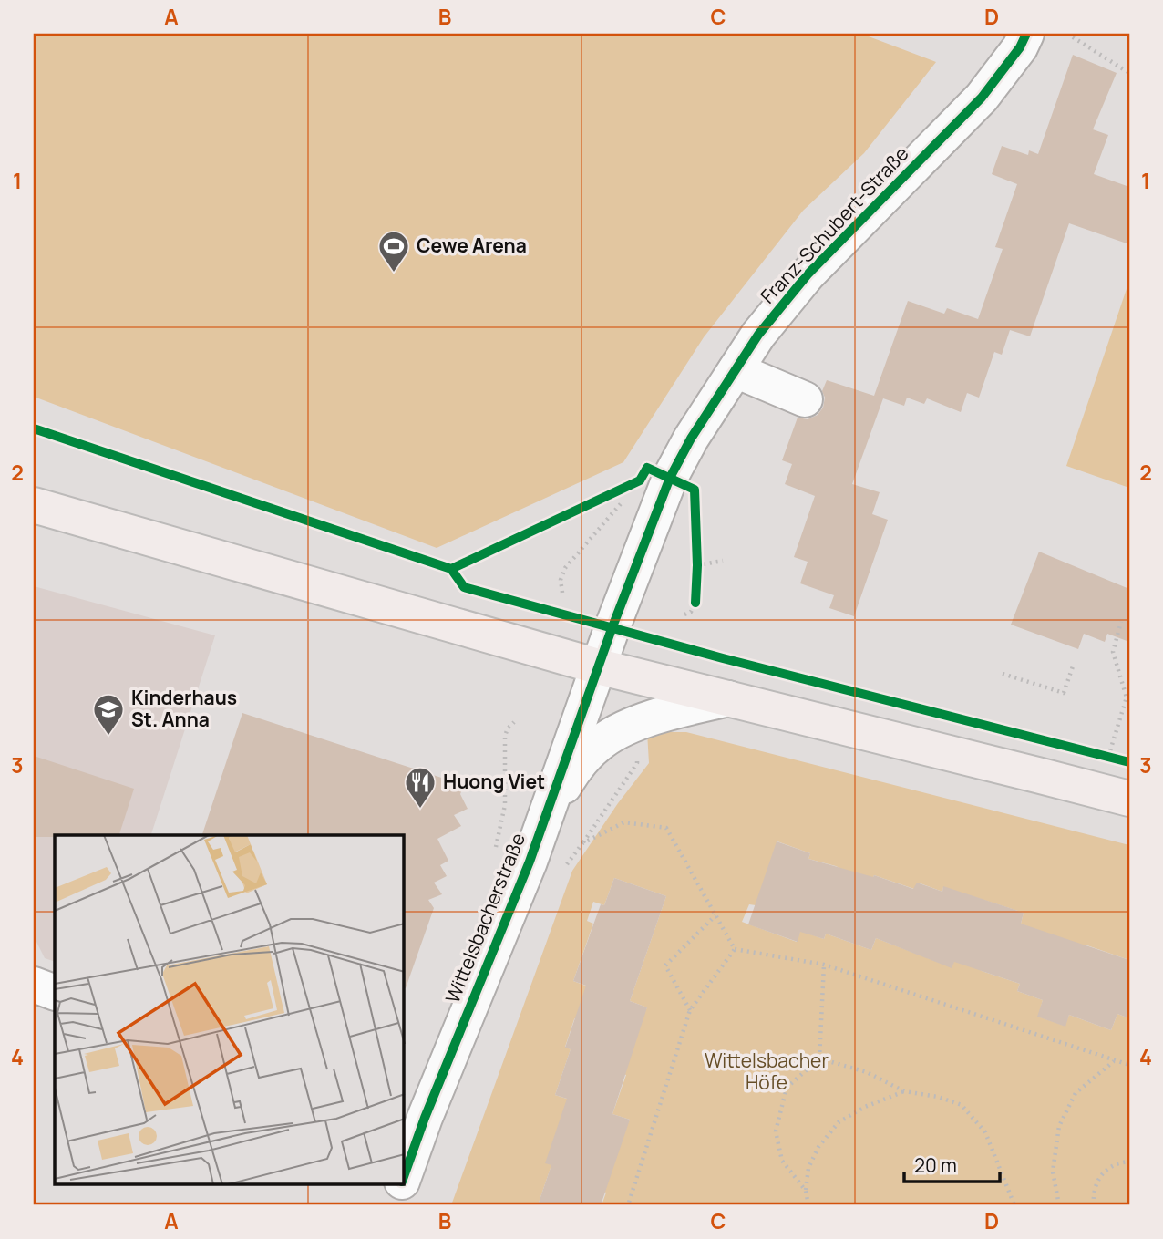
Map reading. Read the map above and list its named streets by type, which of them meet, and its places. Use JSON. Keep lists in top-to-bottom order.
{
  "streets": {
    "street": ["Franz-Schubert-Straße", "Wittelsbacherstraße"]
  },
  "crossings": [
    ["Franz-Schubert-Straße", "Wittelsbacherstraße"]
  ],
  "parks": ["Wittelsbacher Höfe"],
  "places": {
    "sports": ["Cewe Arena"],
    "school or university": ["Kinderhaus St. Anna"],
    "restaurant": ["Huong Viet"]
  },
  "scale_bar": "20 m",
  "grid": {
    "columns": [
      "A",
      "B",
      "C",
      "D"
    ],
    "rows": [
      "1",
      "2",
      "3",
      "4"
    ]
  }
}
